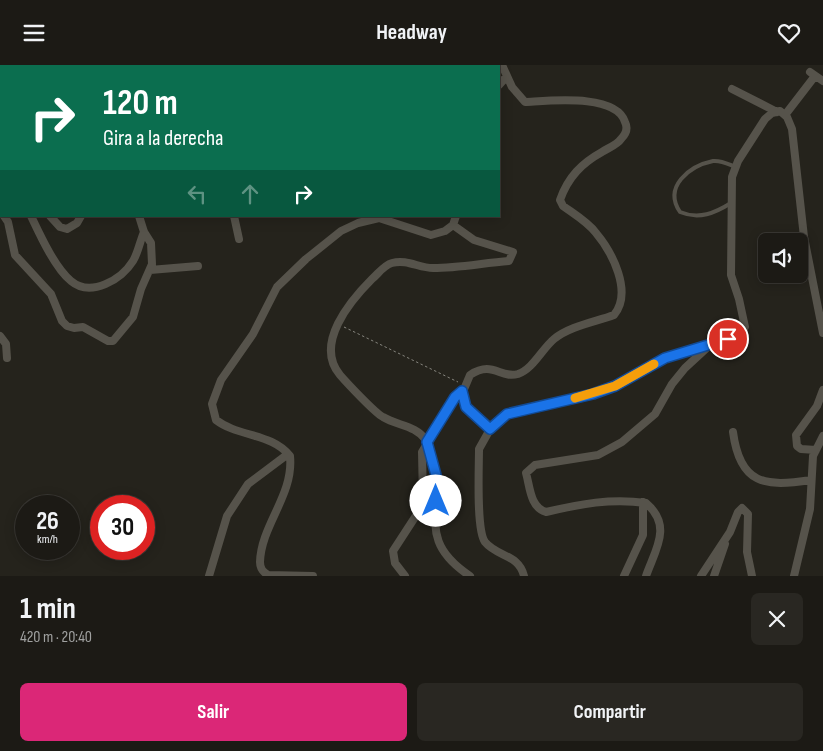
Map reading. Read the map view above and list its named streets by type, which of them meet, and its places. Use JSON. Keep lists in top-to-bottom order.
{
  "page": {
    "header": "Headway",
    "turn": ["120 m", "Gira a la derecha"],
    "speed": "26 km/h",
    "limit": "30",
    "heading": ["1 min", "420 m · 20:40"],
    "buttons": ["Salir", "Compartir"]
  }
}
